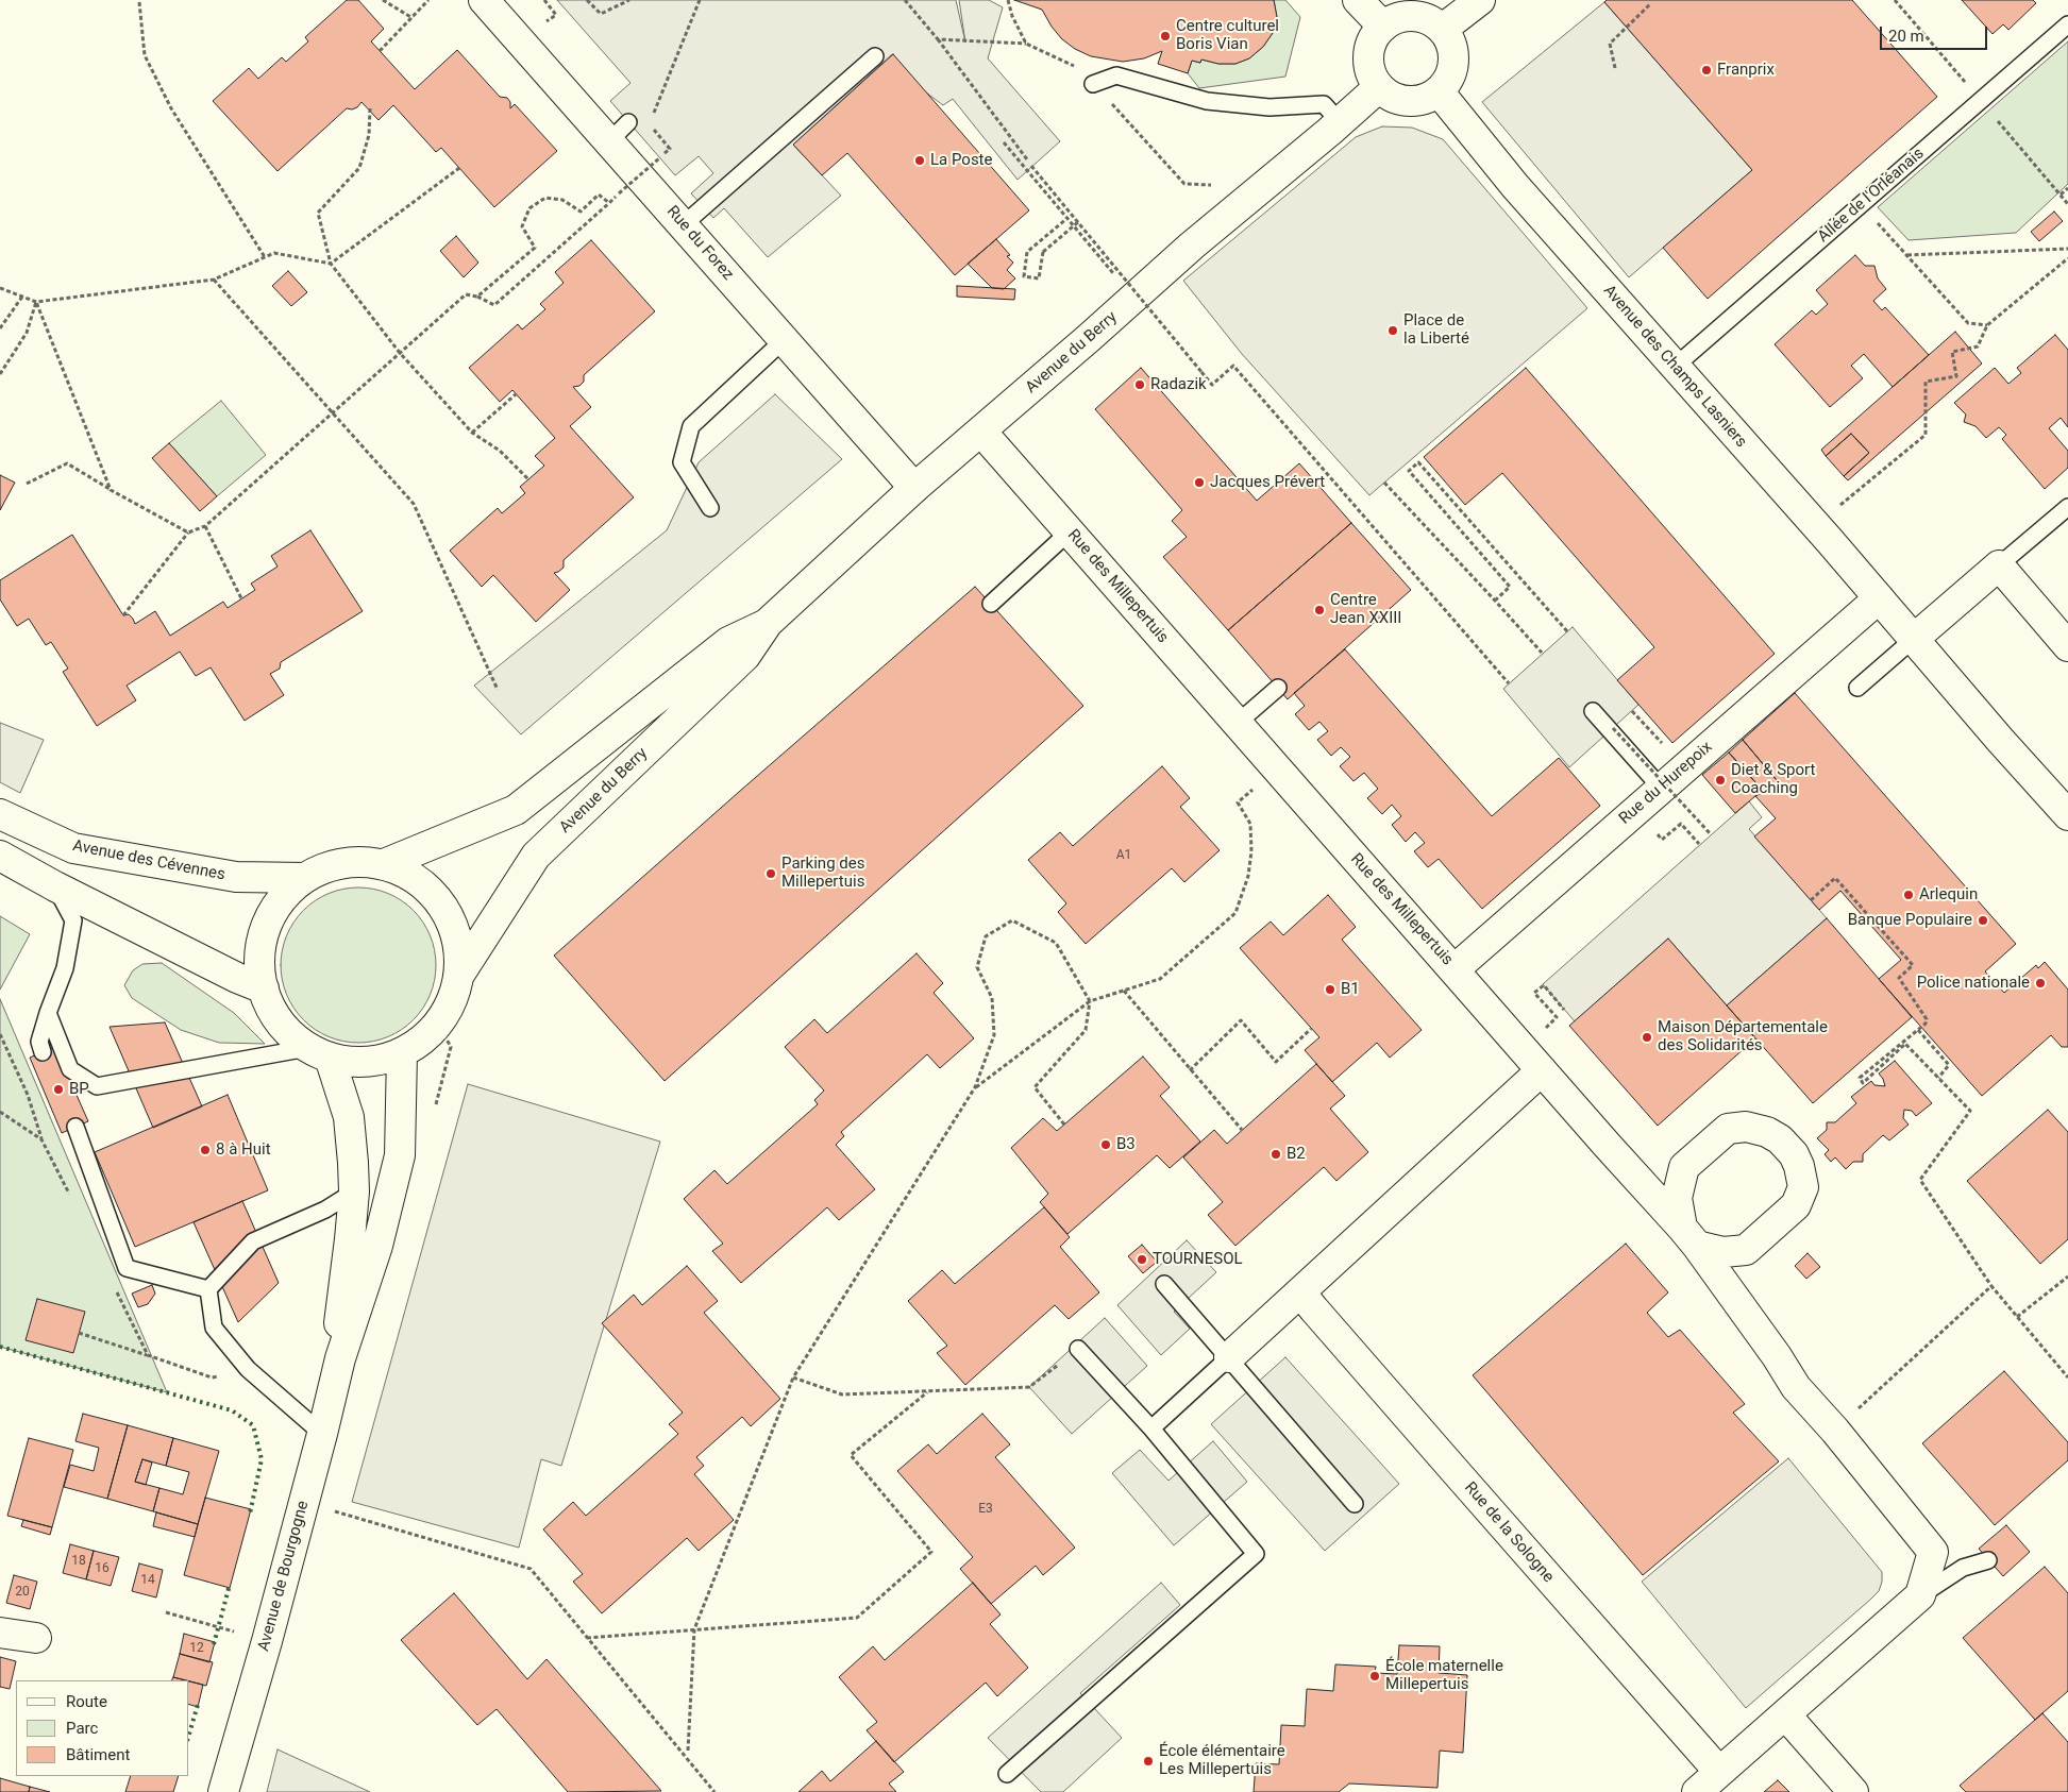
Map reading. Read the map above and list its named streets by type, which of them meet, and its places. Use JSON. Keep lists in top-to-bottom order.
{
  "streets": {
    "street": [
      "Rue du Forez",
      "Avenue du Berry",
      "Avenue des Champs Lasniers",
      "Rue des Millepertuis",
      "Rue du Hurepoix",
      "Avenue des Cévennes",
      "Rue de la Sologne",
      "Avenue de Bourgogne"
    ],
    "lane": ["Allée de l'Orléanais"]
  },
  "crossings": [
    ["Allée de l'Orléanais", "Avenue des Champs Lasniers"],
    ["Rue du Forez", "Avenue du Berry"],
    ["Avenue du Berry", "Avenue des Champs Lasniers"],
    ["Avenue du Berry", "Rue des Millepertuis"],
    ["Avenue des Champs Lasniers", "Rue du Hurepoix"],
    ["Rue des Millepertuis", "Rue du Hurepoix"]
  ],
  "places": [
    "Centre culturel Boris Vian",
    "Franprix",
    "La Poste",
    "Place de la Liberté",
    "Radazik",
    "Jacques Prévert",
    "Centre Jean XXIII",
    "Diet & Sport Coaching",
    "Parking des Millepertuis",
    "Arlequin",
    "Banque Populaire",
    "Police nationale",
    "B1",
    "Maison Départementale des Solidarités",
    "BP",
    "B3",
    "8 à Huit",
    "B2",
    "TOURNESOL",
    "École maternelle Millepertuis",
    "École élémentaire Les Millepertuis"
  ],
  "house_numbers": [
    "A1",
    "E3",
    "18",
    "16",
    "14",
    "20",
    "12"
  ],
  "legend": ["Route", "Parc", "Bâtiment"],
  "scale_bar": "20 m"
}
